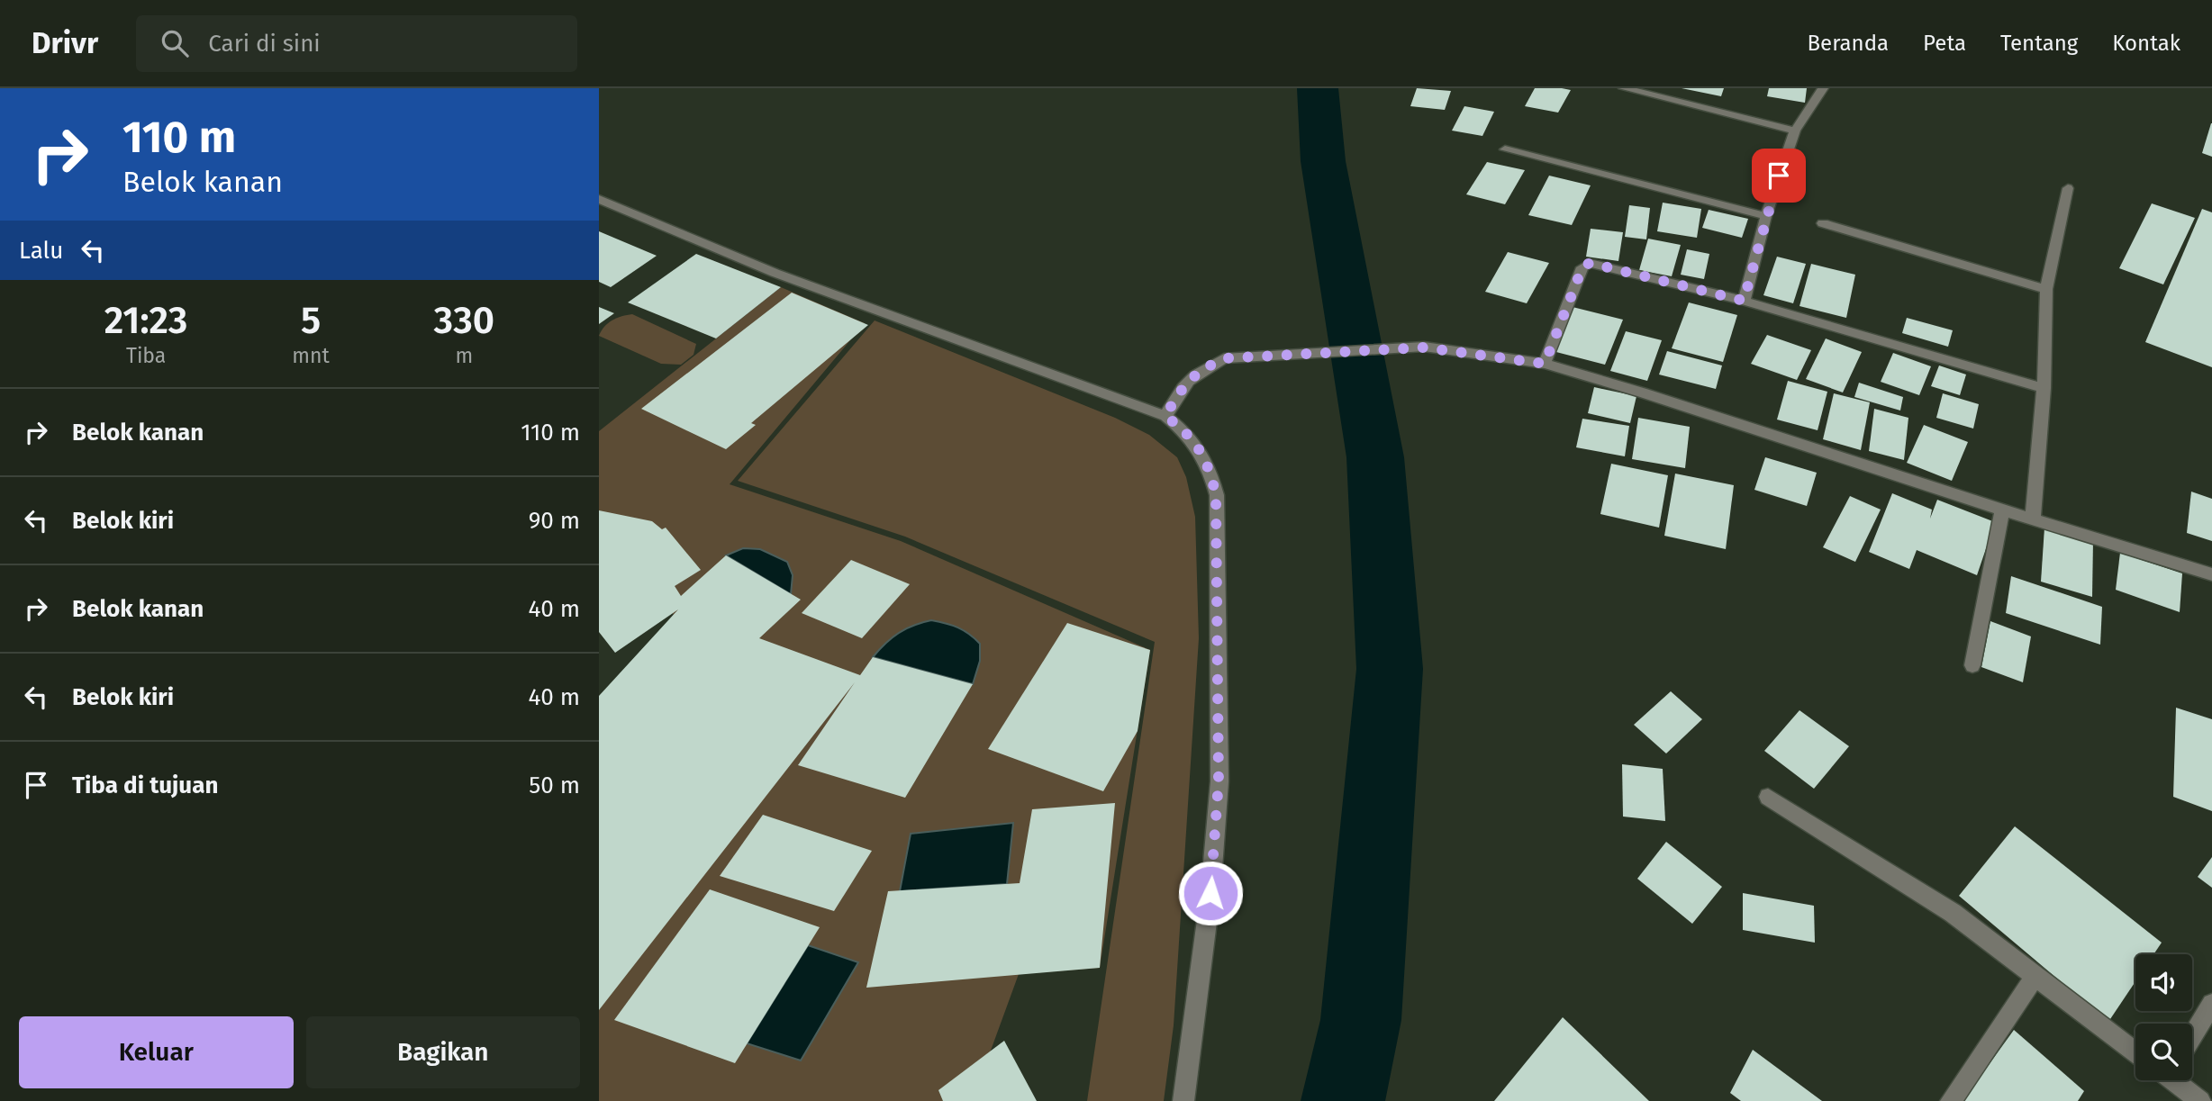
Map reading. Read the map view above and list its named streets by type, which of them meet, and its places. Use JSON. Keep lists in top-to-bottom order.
{
  "page": {
    "header": "Drivr",
    "search": "Cari di sini",
    "nav": [
      "Beranda",
      "Peta",
      "Tentang",
      "Kontak"
    ],
    "turn": ["110 m", "Belok kanan"],
    "then": "Lalu",
    "eta": [
      "21:23",
      "Tiba",
      "5",
      "mnt",
      "330",
      "m"
    ],
    "list": [
      {
        "name": "Belok kanan",
        "value": "110 m"
      },
      {
        "name": "Belok kiri",
        "value": "90 m"
      },
      {
        "name": "Belok kanan",
        "value": "40 m"
      },
      {
        "name": "Belok kiri",
        "value": "40 m"
      },
      {
        "name": "Tiba di tujuan",
        "value": "50 m"
      }
    ],
    "buttons": ["Keluar", "Bagikan"]
  }
}
